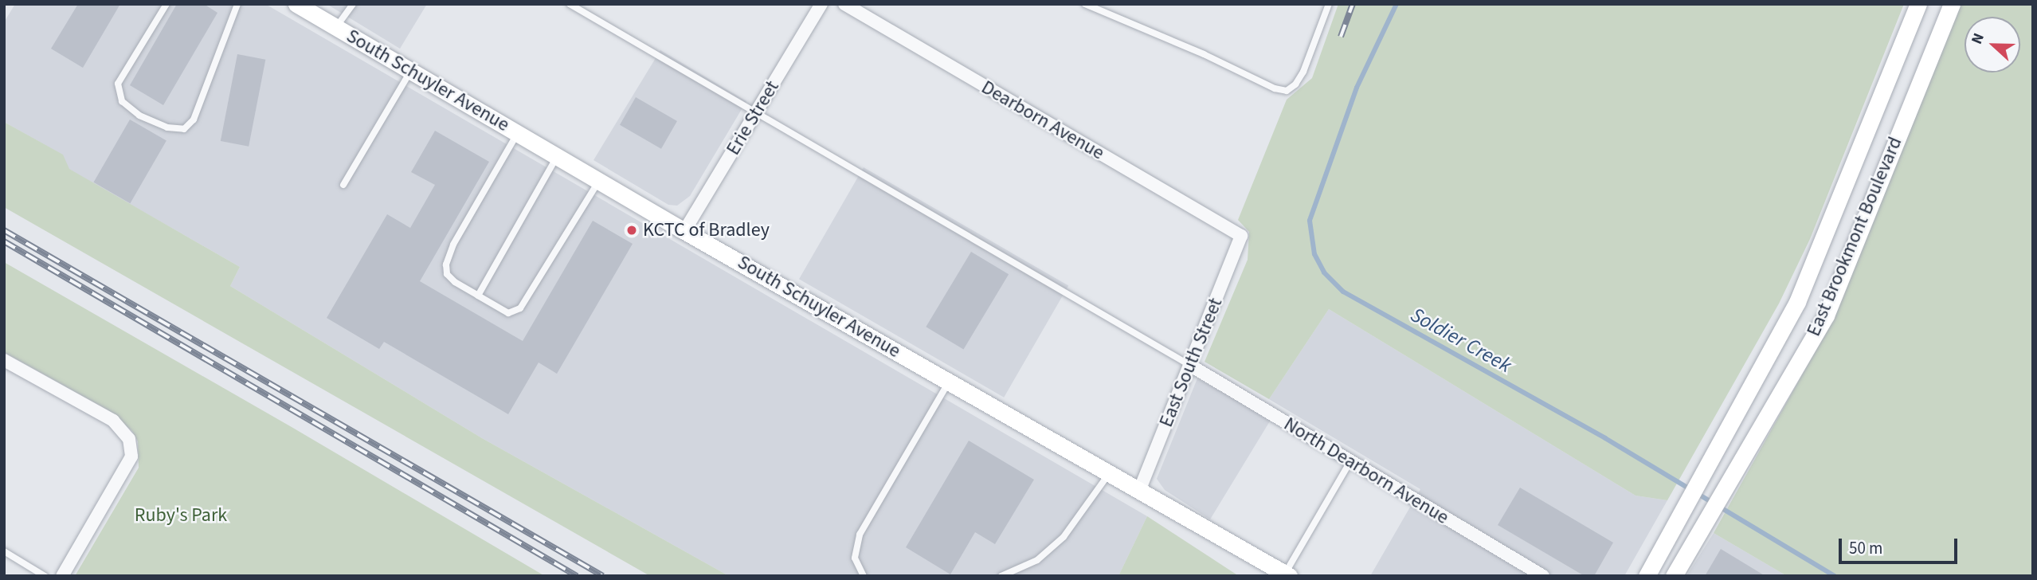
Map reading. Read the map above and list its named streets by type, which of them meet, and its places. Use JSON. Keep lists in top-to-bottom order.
{
  "streets": {
    "main road": ["South Schuyler Avenue", "East Brookmont Boulevard"],
    "street": [
      "Erie Street",
      "Dearborn Avenue",
      "East South Street",
      "North Dearborn Avenue"
    ]
  },
  "crossings": [
    ["South Schuyler Avenue", "Erie Street"],
    ["South Schuyler Avenue", "East South Street"],
    ["Dearborn Avenue", "East South Street"],
    ["East South Street", "North Dearborn Avenue"]
  ],
  "water": ["Soldier Creek"],
  "parks": ["Ruby's Park"],
  "places": ["KCTC of Bradley"],
  "scale_bar": "50 m",
  "north": "left"
}
